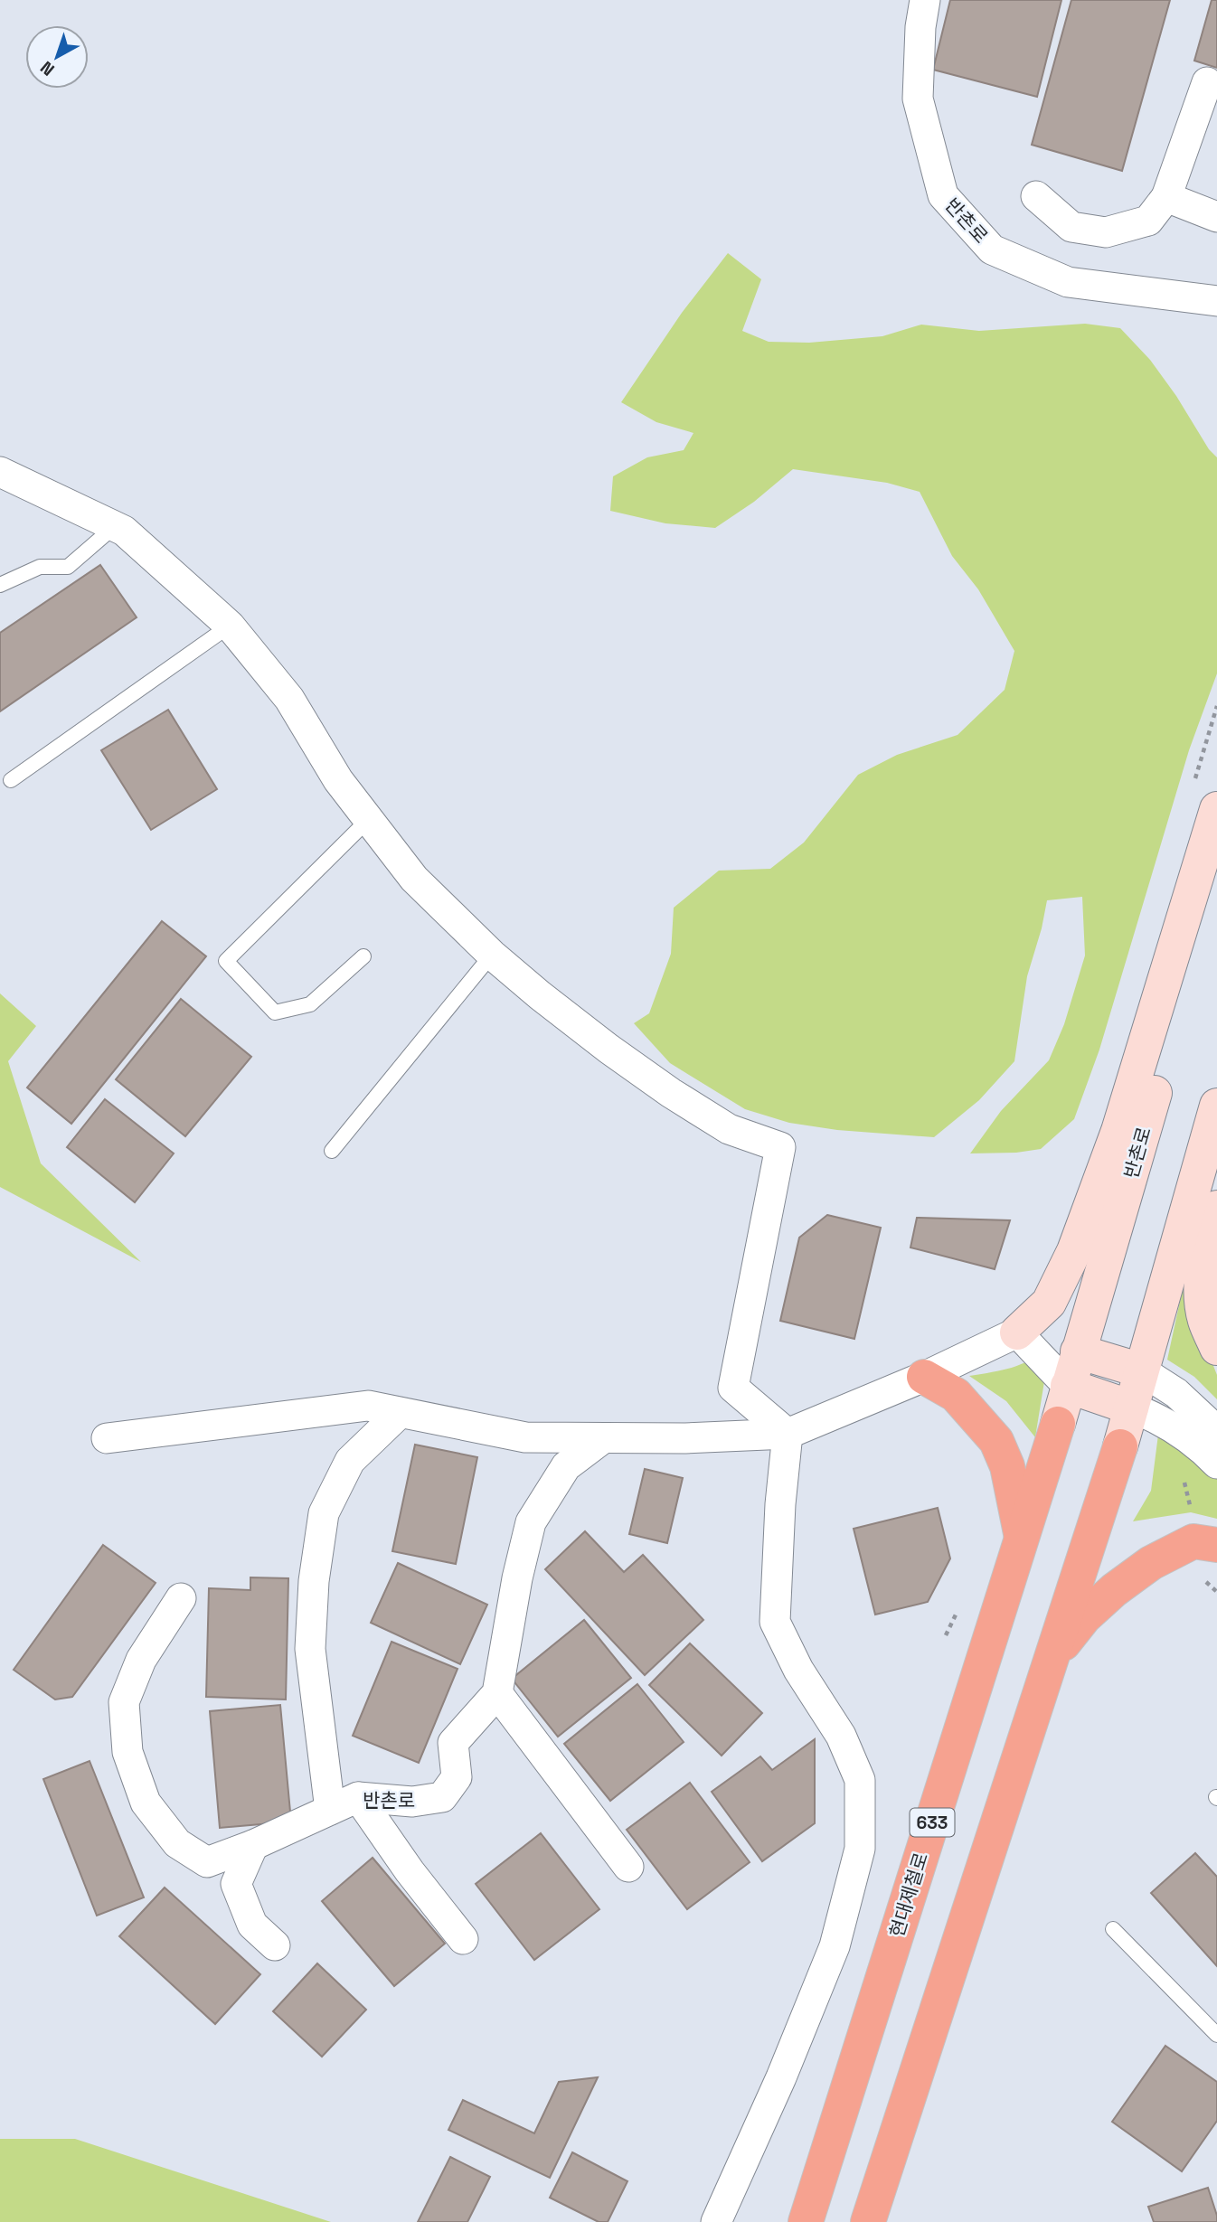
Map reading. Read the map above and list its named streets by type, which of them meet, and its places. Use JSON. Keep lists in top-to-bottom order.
{
  "streets": {
    "highway": ["633", "현대제철로"],
    "main road": ["반촌로"]
  },
  "crossings": [
    ["반촌로", "현대제철로"]
  ],
  "north": "bottom left"
}
